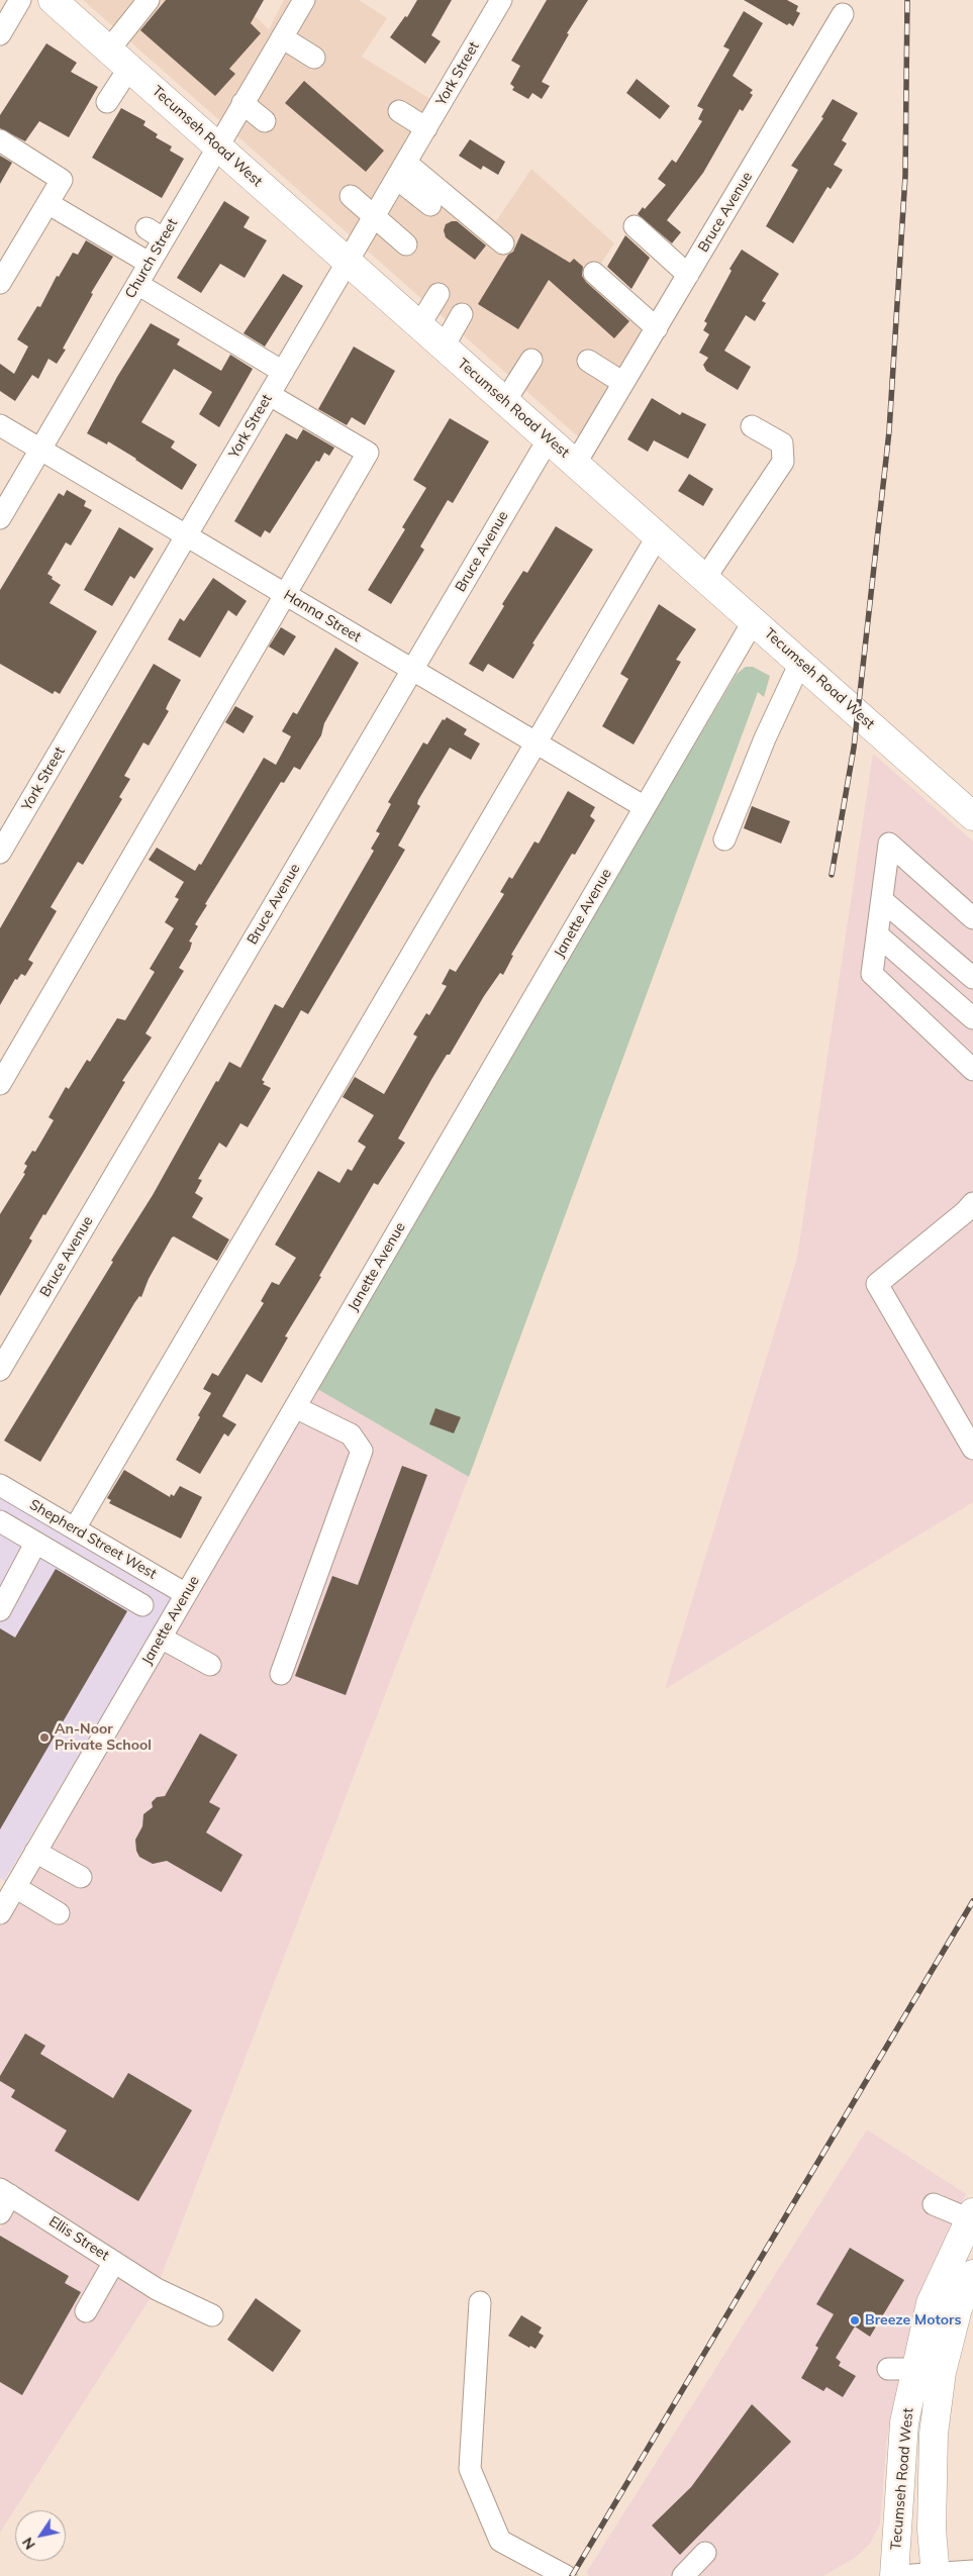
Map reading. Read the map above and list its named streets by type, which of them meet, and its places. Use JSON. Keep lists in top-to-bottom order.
{
  "streets": {
    "main road": ["Tecumseh Road West"],
    "street": [
      "York Street",
      "Bruce Avenue",
      "Church Street",
      "Hanna Street",
      "Janette Avenue",
      "Shepherd Street West",
      "Ellis Street"
    ]
  },
  "crossings": [
    ["York Street", "Tecumseh Road West"],
    ["York Street", "Hanna Street"],
    ["Tecumseh Road West", "Bruce Avenue"],
    ["Tecumseh Road West", "Church Street"],
    ["Tecumseh Road West", "Janette Avenue"],
    ["Bruce Avenue", "Hanna Street"],
    ["Church Street", "Hanna Street"],
    ["Hanna Street", "Janette Avenue"],
    ["Janette Avenue", "Shepherd Street West"]
  ],
  "places": ["An-Noor Private School", "Breeze Motors"],
  "north": "bottom left"
}
